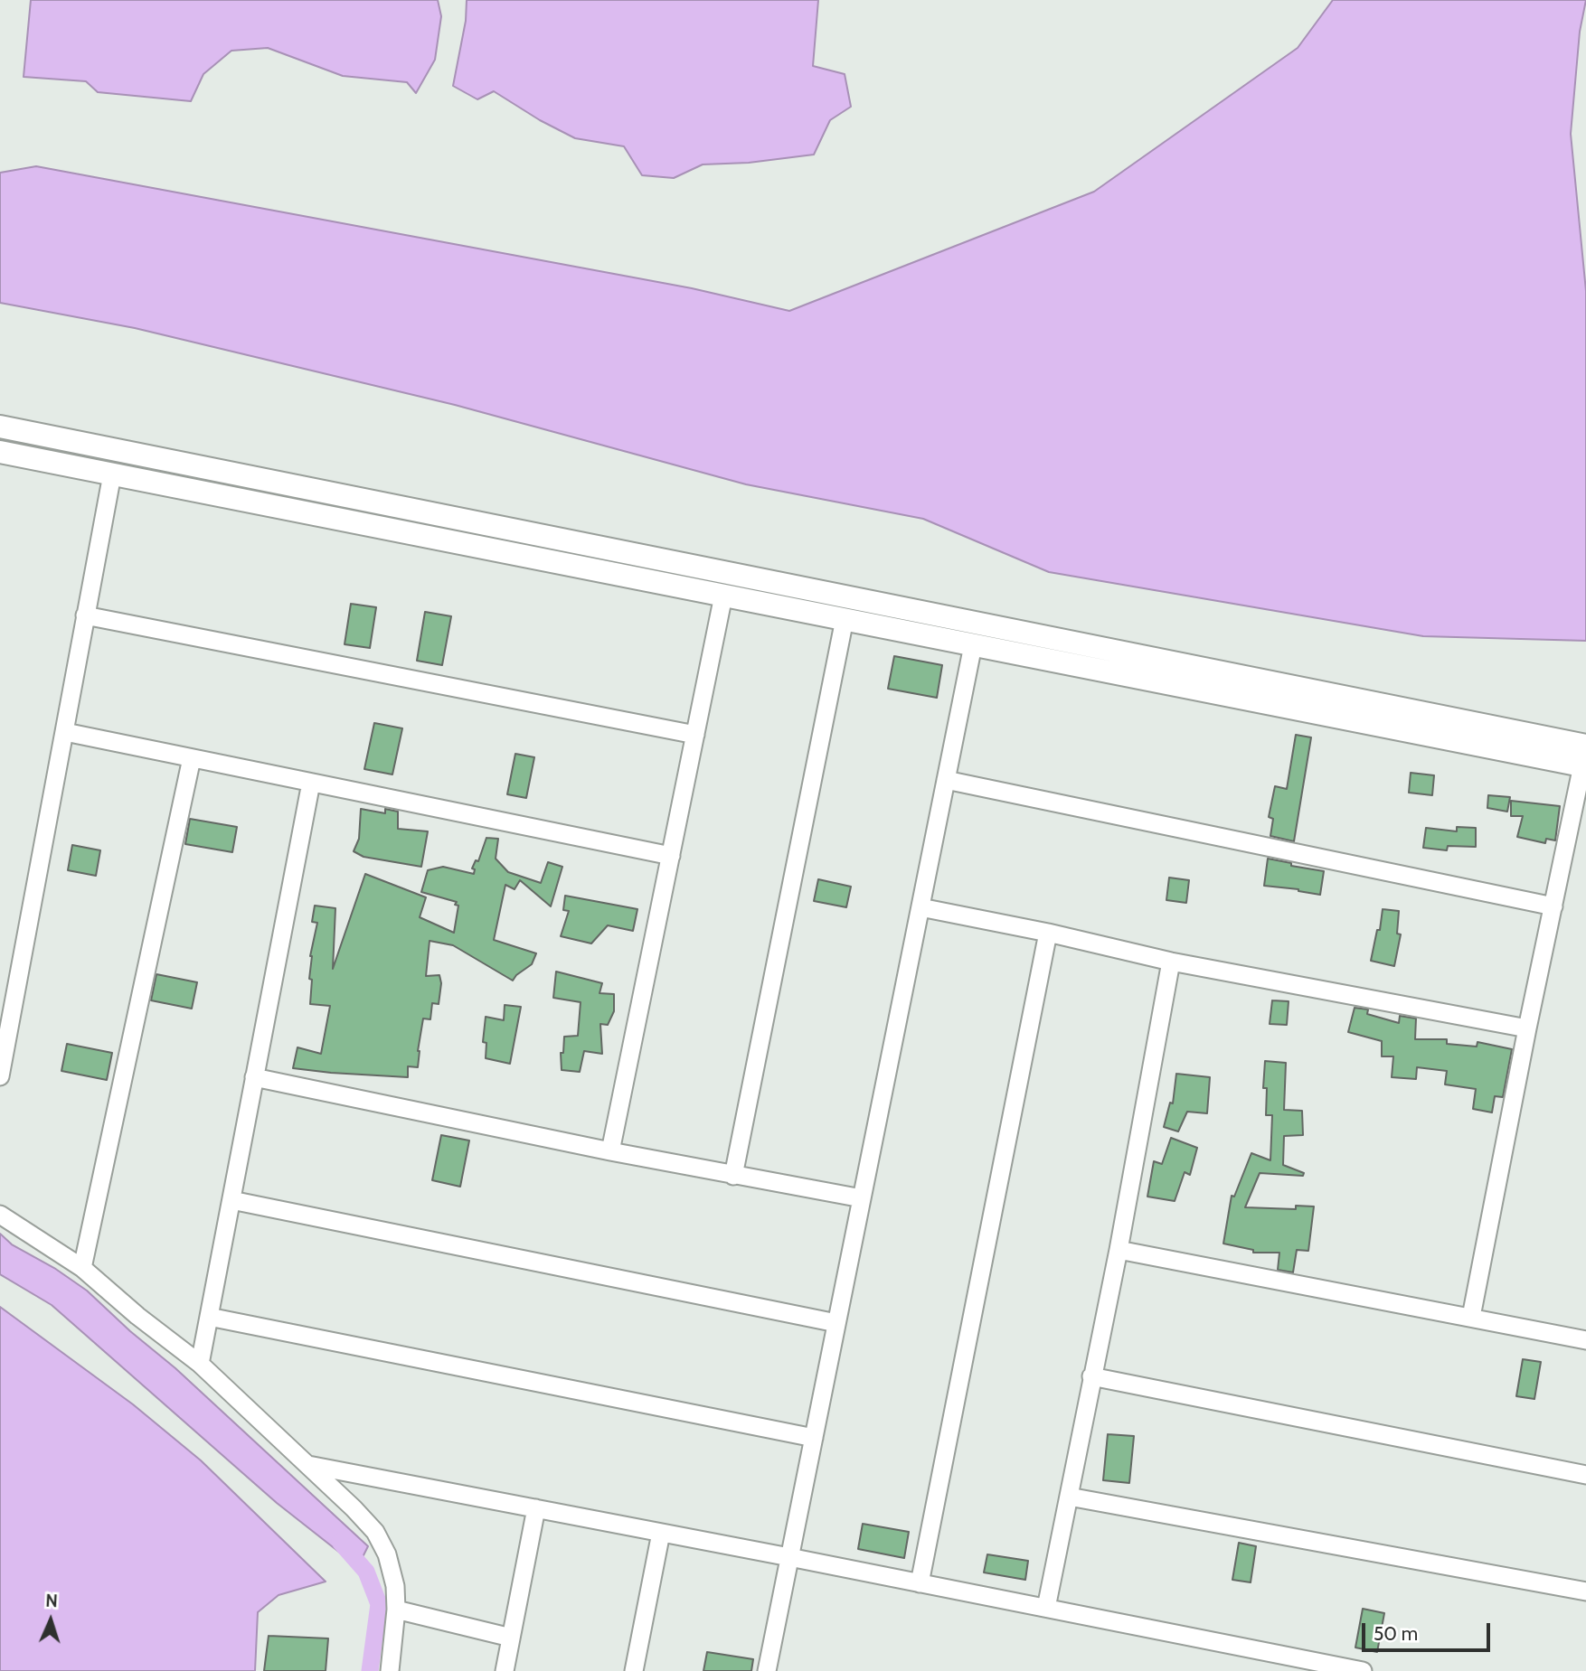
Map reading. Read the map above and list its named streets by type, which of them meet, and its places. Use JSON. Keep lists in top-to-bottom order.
{
  "scale_bar": "50 m",
  "north": "top"
}
